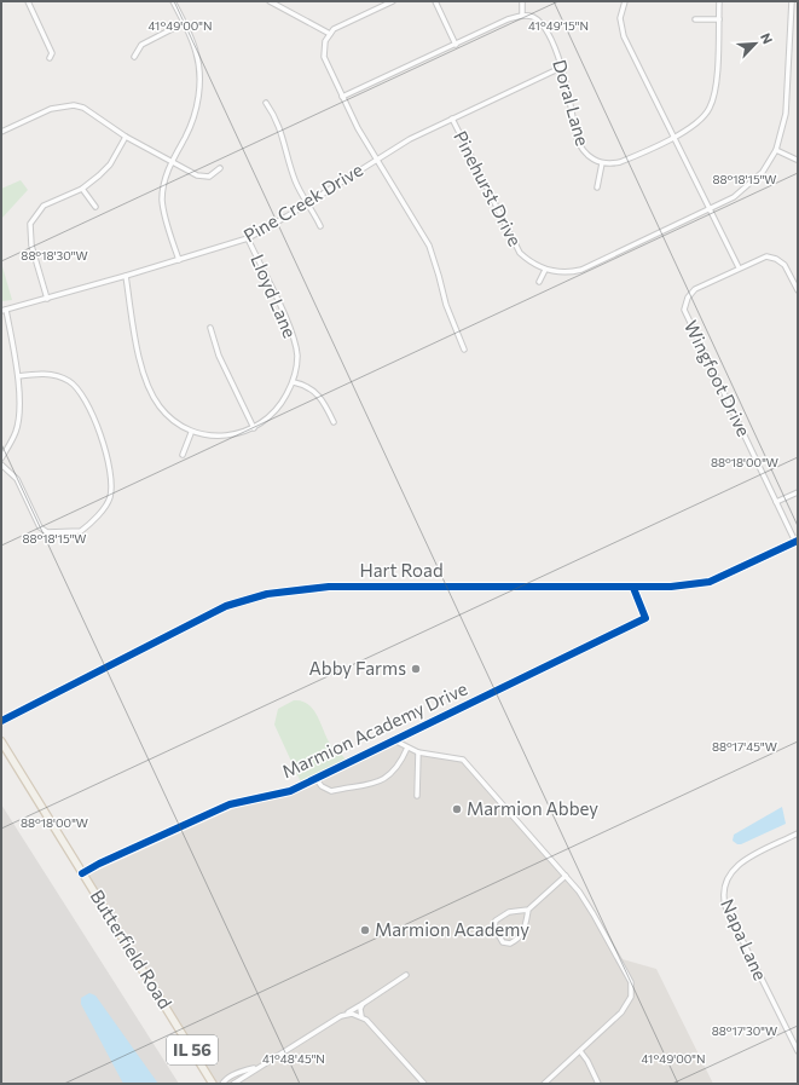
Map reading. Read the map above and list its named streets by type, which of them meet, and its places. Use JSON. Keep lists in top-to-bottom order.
{
  "streets": {
    "main road": ["Butterfield Road", "IL 56"],
    "street": [
      "Doral Lane",
      "Pinehurst Drive",
      "Pine Creek Drive",
      "Lloyd Lane",
      "Wingfoot Drive",
      "Hart Road",
      "Marmion Academy Drive",
      "Napa Lane"
    ]
  },
  "crossings": [
    ["Doral Lane", "Pine Creek Drive"],
    ["Pinehurst Drive", "Pine Creek Drive"],
    ["Pine Creek Drive", "Lloyd Lane"],
    ["Wingfoot Drive", "Hart Road"],
    ["Hart Road", "Marmion Academy Drive"],
    ["Marmion Academy Drive", "Butterfield Road"]
  ],
  "places": ["Abby Farms", "Marmion Abbey", "Marmion Academy"],
  "north": "top right",
  "coordinates": [
    "41°49'00\"N",
    "41°49'15\"N",
    "88°18'15\"W",
    "88°18'30\"W",
    "88°18'00\"W",
    "88°17'45\"W",
    "88°17'30\"W",
    "41°48'45\"N"
  ]
}
